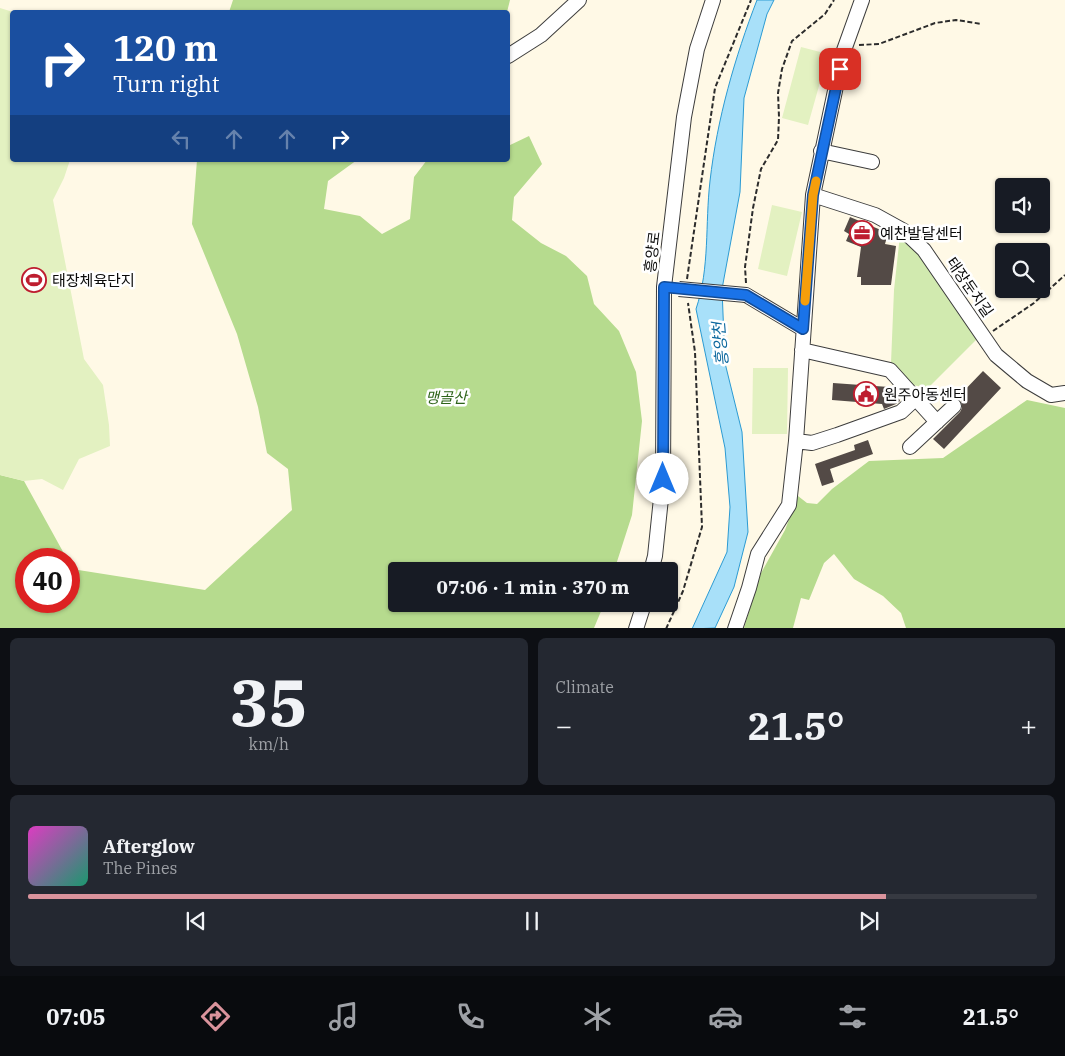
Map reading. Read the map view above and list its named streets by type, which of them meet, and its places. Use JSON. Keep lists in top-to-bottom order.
{
  "streets": {
    "street": ["흥양로", "태장둔치길"]
  },
  "water": ["흥양천"],
  "parks": ["맹골산"],
  "places": {
    "office": ["예찬발달센터"],
    "sports": ["태장체육단지"],
    "public building": ["원주아동센터"]
  },
  "page": {
    "turn": ["120 m", "Turn right"],
    "limit": "40",
    "trip": "07:06 · 1 min · 370 m",
    "tile": [
      ["35", "km/h"],
      "Climate"
    ],
    "heat": ["−", "21.5°", "+"],
    "song": ["Afterglow", "The Pines"],
    "tabs": ["07:05", "21.5°"]
  }
}
